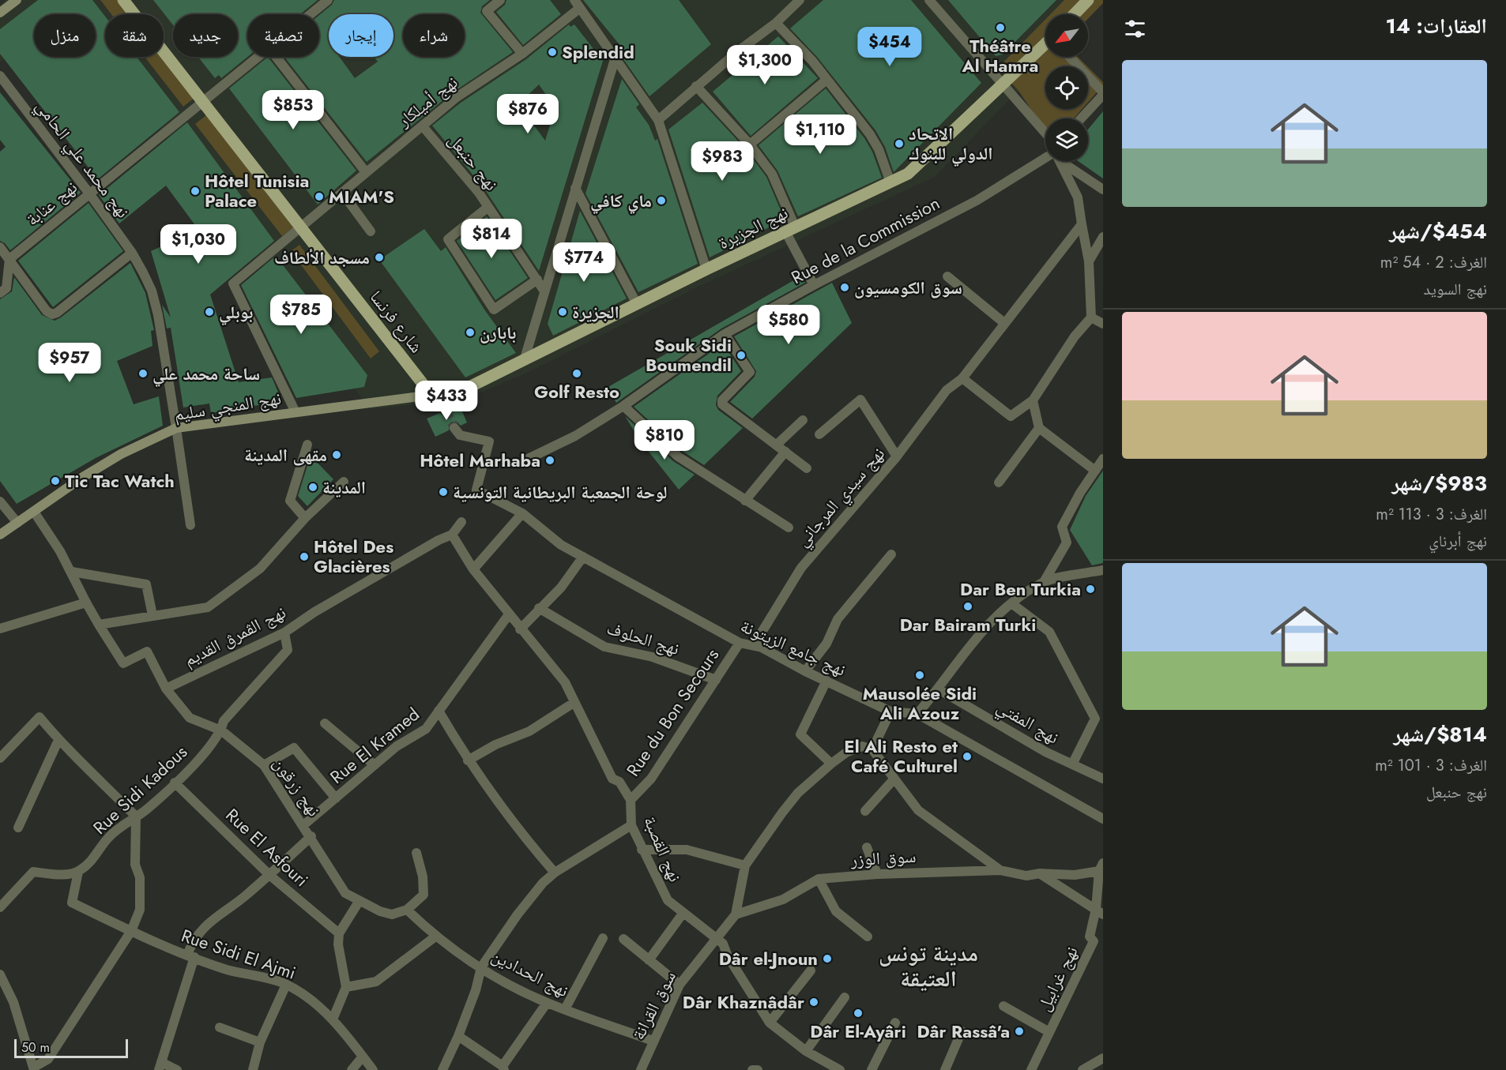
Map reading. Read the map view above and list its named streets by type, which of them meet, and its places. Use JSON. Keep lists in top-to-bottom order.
{
  "streets": {
    "main road": ["نهج الجزيرة", "شارع فرنسا", "نهج المنجي سليم"],
    "street": [
      "نهج أميلكار",
      "نهج محمد علي الحامي",
      "نهج حنبعل",
      "نهج عنابة",
      "Rue de la Commission",
      "نهج سيدي المرجاني",
      "نهج الڨمرڨ القديم",
      "نهج الحلوف",
      "نهج جامع الزيتونة",
      "Rue du Bon Secours",
      "نهج المفتي",
      "Rue El Kramed",
      "نهج زرقون",
      "Rue Sidi Kadous",
      "Rue El Asfouri",
      "نهج القصبة",
      "سوق الوزر",
      "Rue Sidi El Ajmi",
      "نهج الحدادين",
      "نهج غرابيل",
      "سوق القرانة"
    ]
  },
  "crossings": [
    ["نهج أميلكار", "نهج حنبعل"],
    ["نهج أميلكار", "شارع فرنسا"],
    ["نهج أميلكار", "نهج المنجي سليم"],
    ["نهج محمد علي الحامي", "نهج عنابة"],
    ["نهج محمد علي الحامي", "نهج المنجي سليم"],
    ["نهج عنابة", "شارع فرنسا"],
    ["نهج الجزيرة", "شارع فرنسا"],
    ["نهج الجزيرة", "نهج المنجي سليم"],
    ["شارع فرنسا", "نهج المنجي سليم"],
    ["نهج سيدي المرجاني", "نهج جامع الزيتونة"],
    ["نهج الڨمرڨ القديم", "نهج زرقون"],
    ["نهج الڨمرڨ القديم", "Rue Sidi Kadous"],
    ["نهج الڨمرڨ القديم", "نهج القصبة"],
    ["نهج الحلوف", "Rue du Bon Secours"],
    ["نهج جامع الزيتونة", "Rue du Bon Secours"],
    ["Rue du Bon Secours", "نهج القصبة"],
    ["Rue El Kramed", "نهج زرقون"],
    ["Rue El Kramed", "نهج القصبة"],
    ["نهج زرقون", "Rue Sidi Kadous"],
    ["نهج زرقون", "نهج الحدادين"],
    ["Rue Sidi Kadous", "Rue El Asfouri"],
    ["Rue Sidi Kadous", "Rue Sidi El Ajmi"],
    ["نهج القصبة", "سوق القرانة"],
    ["سوق الوزر", "نهج غرابيل"],
    ["سوق الوزر", "سوق القرانة"],
    ["نهج الحدادين", "سوق القرانة"]
  ],
  "districts": ["مدينة تونس العتيقة"],
  "places": [
    "Théâtre Al Hamra",
    "Splendid",
    "الاتحاد الدولي للبنوك",
    "Hôtel Tunisia Palace",
    "MIAM'S",
    "ماي كافي",
    "مسجد الألطاف",
    "سوق الكومسيون",
    "بوبلي",
    "الجزيرة",
    "بابارن",
    "Souk Sidi Boumendil",
    "ساحة محمد علي",
    "Golf Resto",
    "مقهى المدينة",
    "Hôtel Marhaba",
    "Tic Tac Watch",
    "المدينة",
    "لوحة الجمعية البريطانية التونسية",
    "Hôtel Des Glacières",
    "Dar Ben Turkia",
    "Dar Bairam Turki",
    "Mausolée Sidi Ali Azouz",
    "El Ali Resto et Café Culturel",
    "Dâr el-Jnoun",
    "Dâr Khaznâdâr",
    "Dâr El-Ayâri",
    "Dâr Rassâ'a"
  ],
  "scale_bar": "50 m",
  "north": "bottom left",
  "page": {
    "heading": "العقارات: 14",
    "chip": [
      "شراء",
      "إيجار",
      "تصفية",
      "جديد",
      "شقة",
      "منزل"
    ],
    "price": [
      "$454",
      "$1,300",
      "$853",
      "$876",
      "$1,110",
      "$983",
      "$814",
      "$1,030",
      "$774",
      "$785",
      "$580",
      "$957",
      "$433",
      "$810"
    ],
    "list": [
      {
        "name": "$454/شهر",
        "note": "الغرف: 2 · 54 m² · نهج السويد"
      },
      {
        "name": "$983/شهر",
        "note": "الغرف: 3 · 113 m² · نهج أبرناي"
      },
      {
        "name": "$814/شهر",
        "note": "الغرف: 3 · 101 m² · نهج حنبعل"
      }
    ],
    "scale": "50 m"
  }
}
